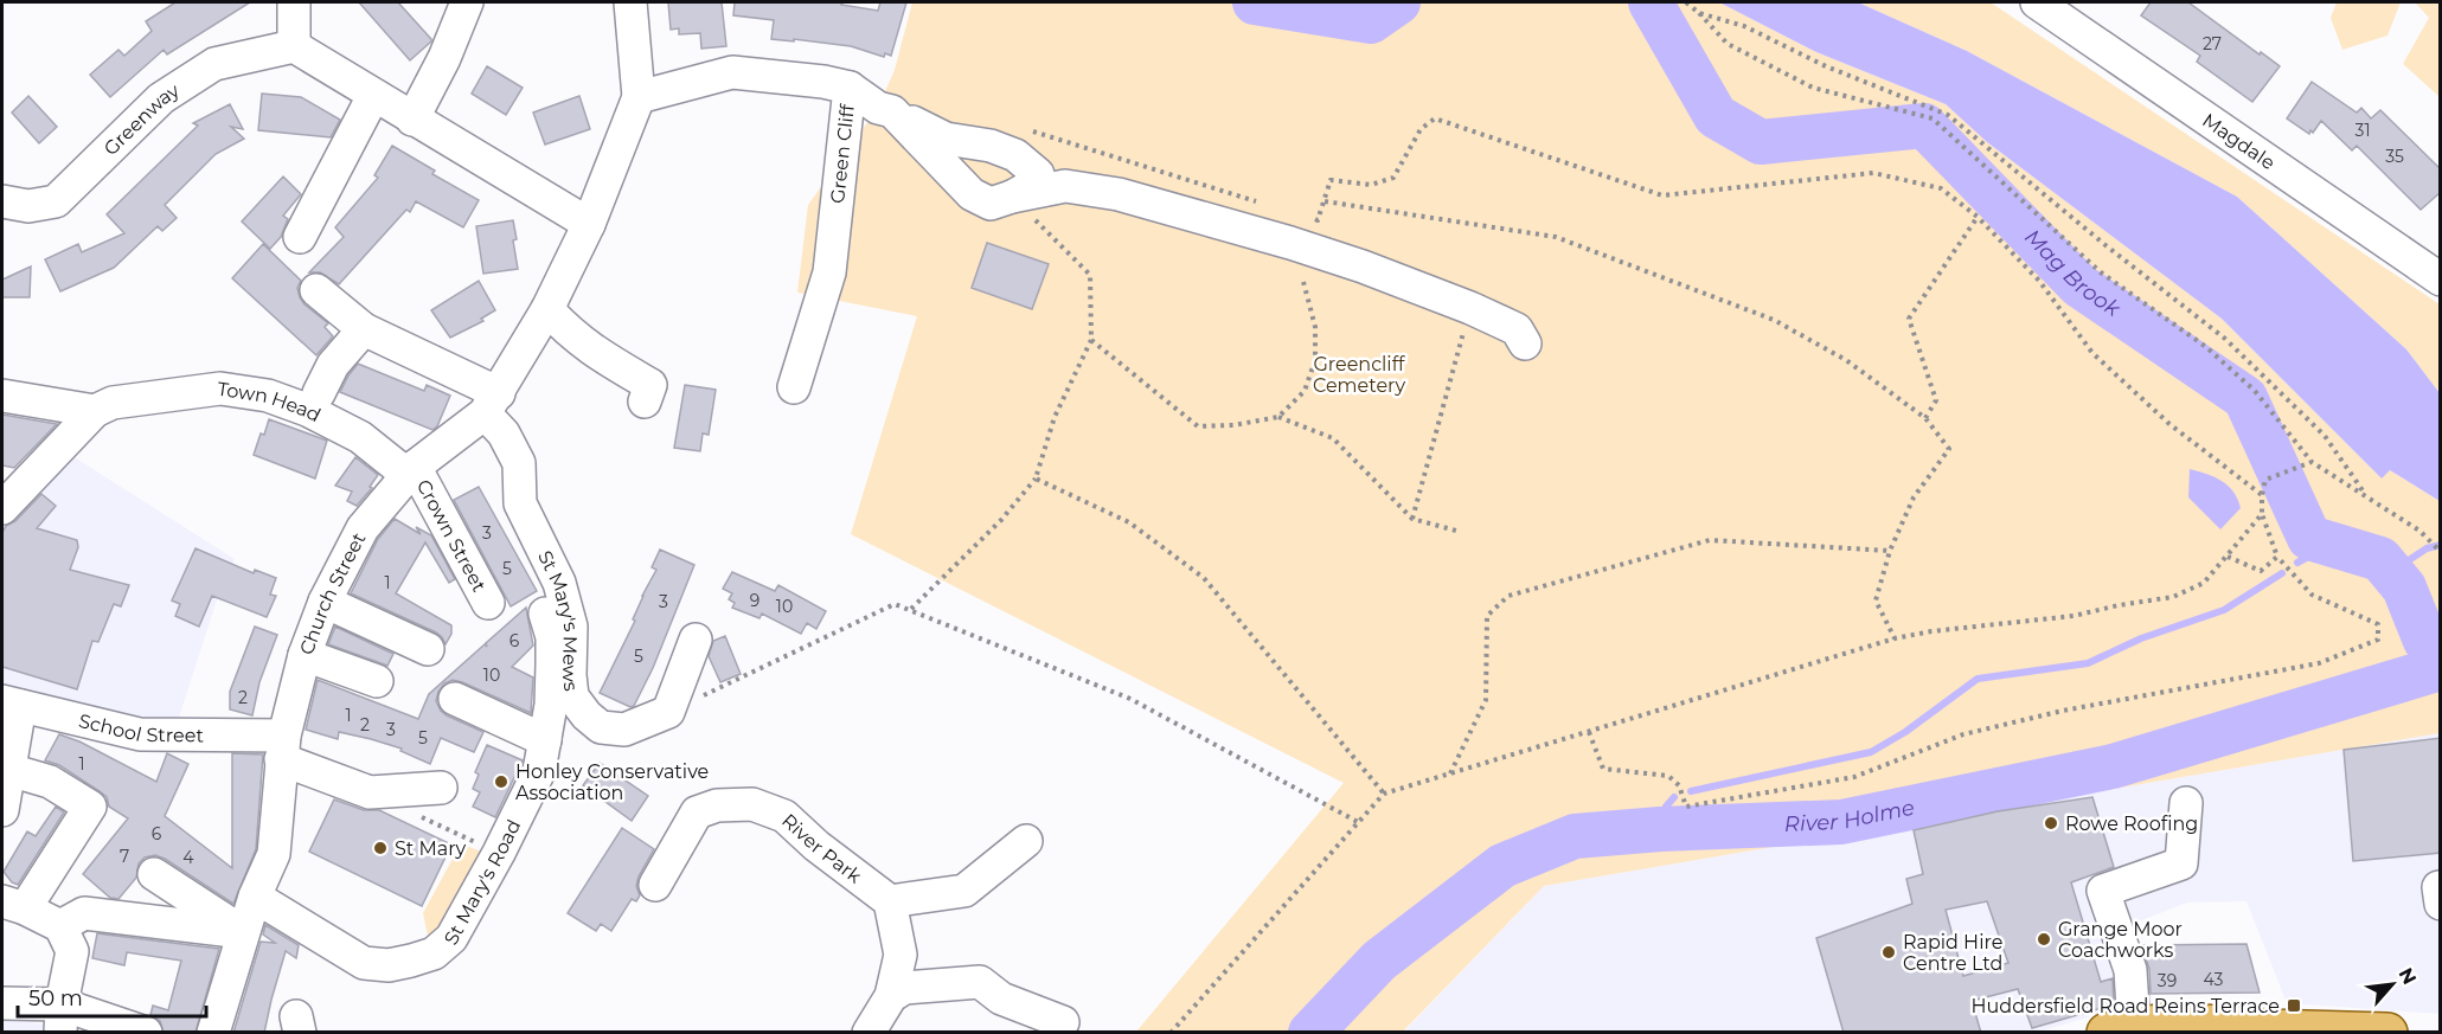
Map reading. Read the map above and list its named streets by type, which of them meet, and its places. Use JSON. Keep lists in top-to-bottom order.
{
  "streets": {
    "street": [
      "Greenway",
      "Magdale",
      "Green Cliff",
      "Town Head",
      "Crown Street",
      "Church Street",
      "St Mary's Mews",
      "School Street",
      "River Park",
      "St Mary's Road"
    ]
  },
  "crossings": [
    ["Town Head", "Crown Street"],
    ["Town Head", "Church Street"],
    ["Crown Street", "Church Street"],
    ["Church Street", "St Mary's Mews"],
    ["Church Street", "School Street"],
    ["Church Street", "St Mary's Road"]
  ],
  "water": ["Mag Brook", "River Holme"],
  "parks": ["Greencliff Cemetery"],
  "places": {
    "other": [
      "Honley Conservative Association",
      "Rowe Roofing",
      "St Mary",
      "Grange Moor Coachworks",
      "Rapid Hire Centre Ltd"
    ],
    "transit": ["Huddersfield Road Reins Terrace"]
  },
  "house_numbers": [
    "27",
    "31",
    "35",
    "3",
    "5",
    "1",
    "9",
    "3",
    "10",
    "6",
    "5",
    "10",
    "2",
    "1",
    "2",
    "3",
    "5",
    "1",
    "6",
    "7",
    "4",
    "43",
    "39"
  ],
  "scale_bar": "50 m",
  "north": "top right"
}
